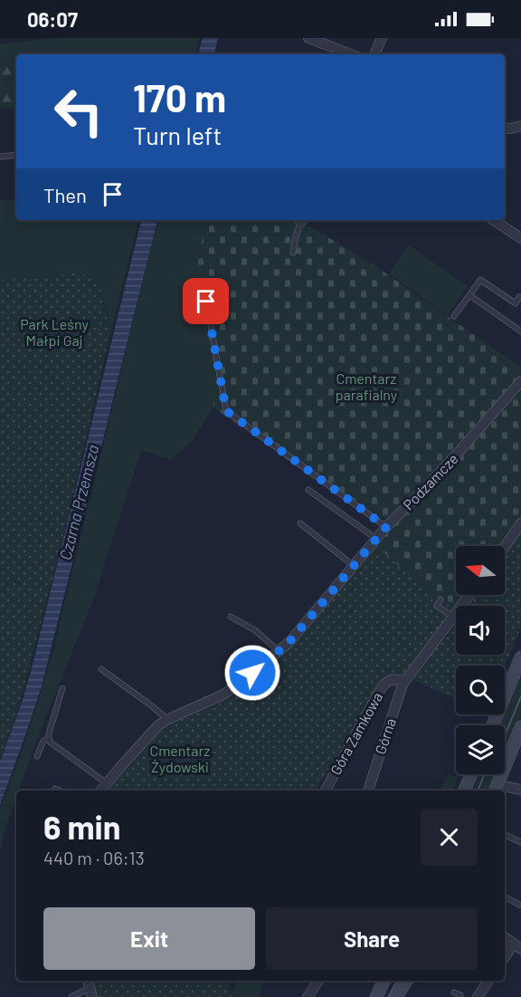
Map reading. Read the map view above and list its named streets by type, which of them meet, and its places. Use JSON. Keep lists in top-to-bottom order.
{
  "streets": {
    "street": ["Podzamcze", "Góra Zamkowa", "Górna"]
  },
  "crossings": [
    ["Góra Zamkowa", "Górna"]
  ],
  "water": ["Czarna Przemsza"],
  "parks": ["Park Leśny Małpi Gaj", "Cmentarz parafialny", "Cmentarz Żydowski"],
  "north": "left",
  "page": {
    "status": "06:07",
    "turn": ["170 m", "Turn left"],
    "then": "Then",
    "heading": ["6 min", "440 m · 06:13"],
    "buttons": ["Exit", "Share"]
  }
}
